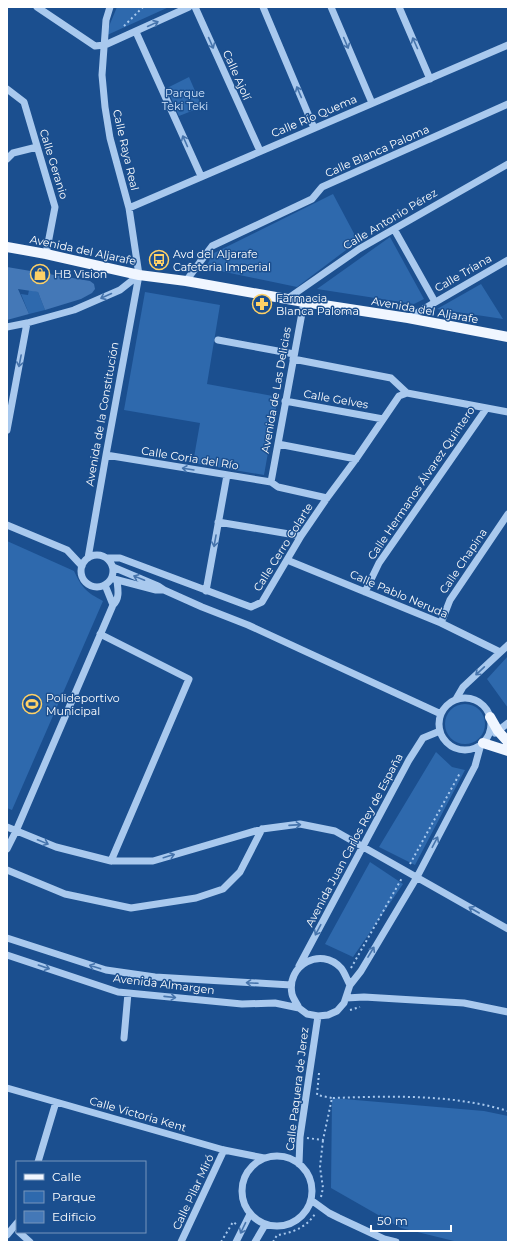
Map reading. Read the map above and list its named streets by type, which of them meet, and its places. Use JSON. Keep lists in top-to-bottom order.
{
  "streets": {
    "main road": ["Avenida del Aljarafe"],
    "street": [
      "Calle Ajolí",
      "Calle Río Quema",
      "Calle Raya Real",
      "Calle Blanca Paloma",
      "Calle Geranio",
      "Calle Antonio Pérez",
      "Calle Triana",
      "Avenida de Las Delicias",
      "Calle Gelves",
      "Avenida de la Constitución",
      "Calle Coria del Río",
      "Calle Hermanos Álvarez Quintero",
      "Calle Cerro Colarte",
      "Calle Chapina",
      "Calle Pablo Neruda",
      "Avenida Juan Carlos Rey de España",
      "Avenida Almargen",
      "Calle Paquera de Jerez",
      "Calle Victoria Kent",
      "Calle Pilar Miró"
    ]
  },
  "crossings": [
    ["Calle Ajolí", "Calle Río Quema"],
    ["Calle Río Quema", "Calle Raya Real"],
    ["Calle Raya Real", "Avenida del Aljarafe"],
    ["Calle Raya Real", "Avenida de la Constitución"],
    ["Calle Blanca Paloma", "Avenida del Aljarafe"],
    ["Calle Geranio", "Avenida del Aljarafe"],
    ["Calle Antonio Pérez", "Avenida del Aljarafe"],
    ["Avenida del Aljarafe", "Calle Triana"],
    ["Avenida del Aljarafe", "Avenida de Las Delicias"],
    ["Avenida del Aljarafe", "Avenida de la Constitución"],
    ["Avenida de Las Delicias", "Calle Gelves"],
    ["Avenida de Las Delicias", "Calle Coria del Río"],
    ["Calle Gelves", "Calle Cerro Colarte"],
    ["Avenida de la Constitución", "Calle Coria del Río"],
    ["Avenida de la Constitución", "Calle Cerro Colarte"],
    ["Calle Coria del Río", "Calle Cerro Colarte"],
    ["Calle Hermanos Álvarez Quintero", "Calle Pablo Neruda"],
    ["Calle Cerro Colarte", "Calle Pablo Neruda"],
    ["Calle Chapina", "Calle Pablo Neruda"],
    ["Avenida Juan Carlos Rey de España", "Avenida Almargen"],
    ["Avenida Juan Carlos Rey de España", "Calle Paquera de Jerez"],
    ["Avenida Almargen", "Calle Paquera de Jerez"],
    ["Calle Paquera de Jerez", "Calle Victoria Kent"],
    ["Calle Victoria Kent", "Calle Pilar Miró"]
  ],
  "one_way": ["Calle Coria del Río"],
  "parks": ["Parque Teki Teki"],
  "places": {
    "bus stop": ["Avd del Aljarafe Cafeteria Imperial"],
    "shop": ["HB Vision"],
    "pharmacy": ["Farmacia Blanca Paloma"],
    "sports": ["Polideportivo Municipal"]
  },
  "legend": ["Calle", "Parque", "Edificio"],
  "scale_bar": "50 m"
}
